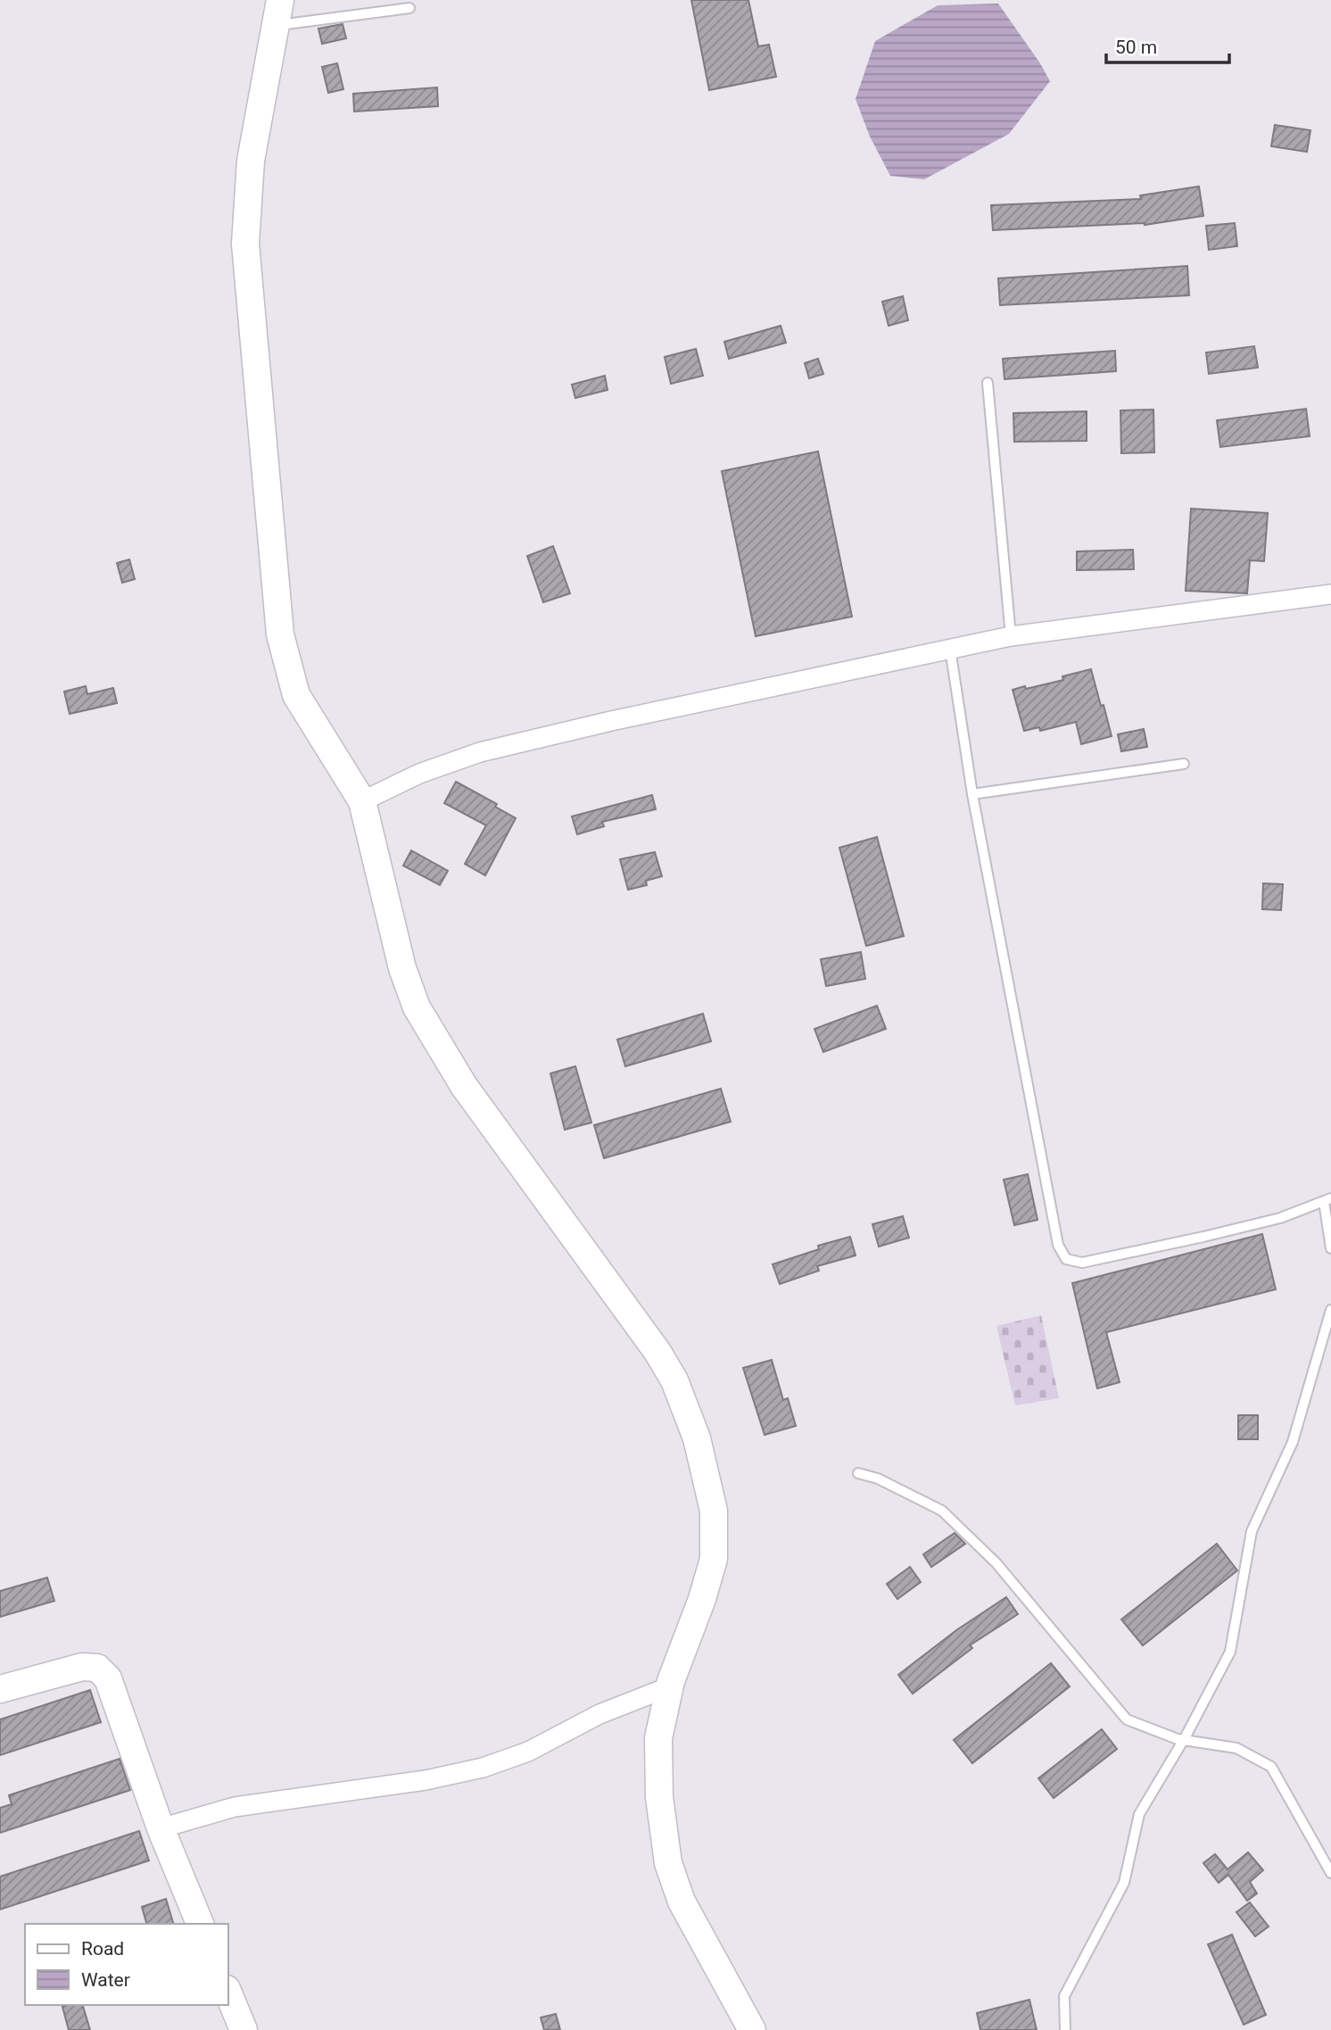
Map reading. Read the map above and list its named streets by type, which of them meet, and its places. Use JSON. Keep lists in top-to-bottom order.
{
  "legend": ["Road", "Water"],
  "scale_bar": "50 m"
}
